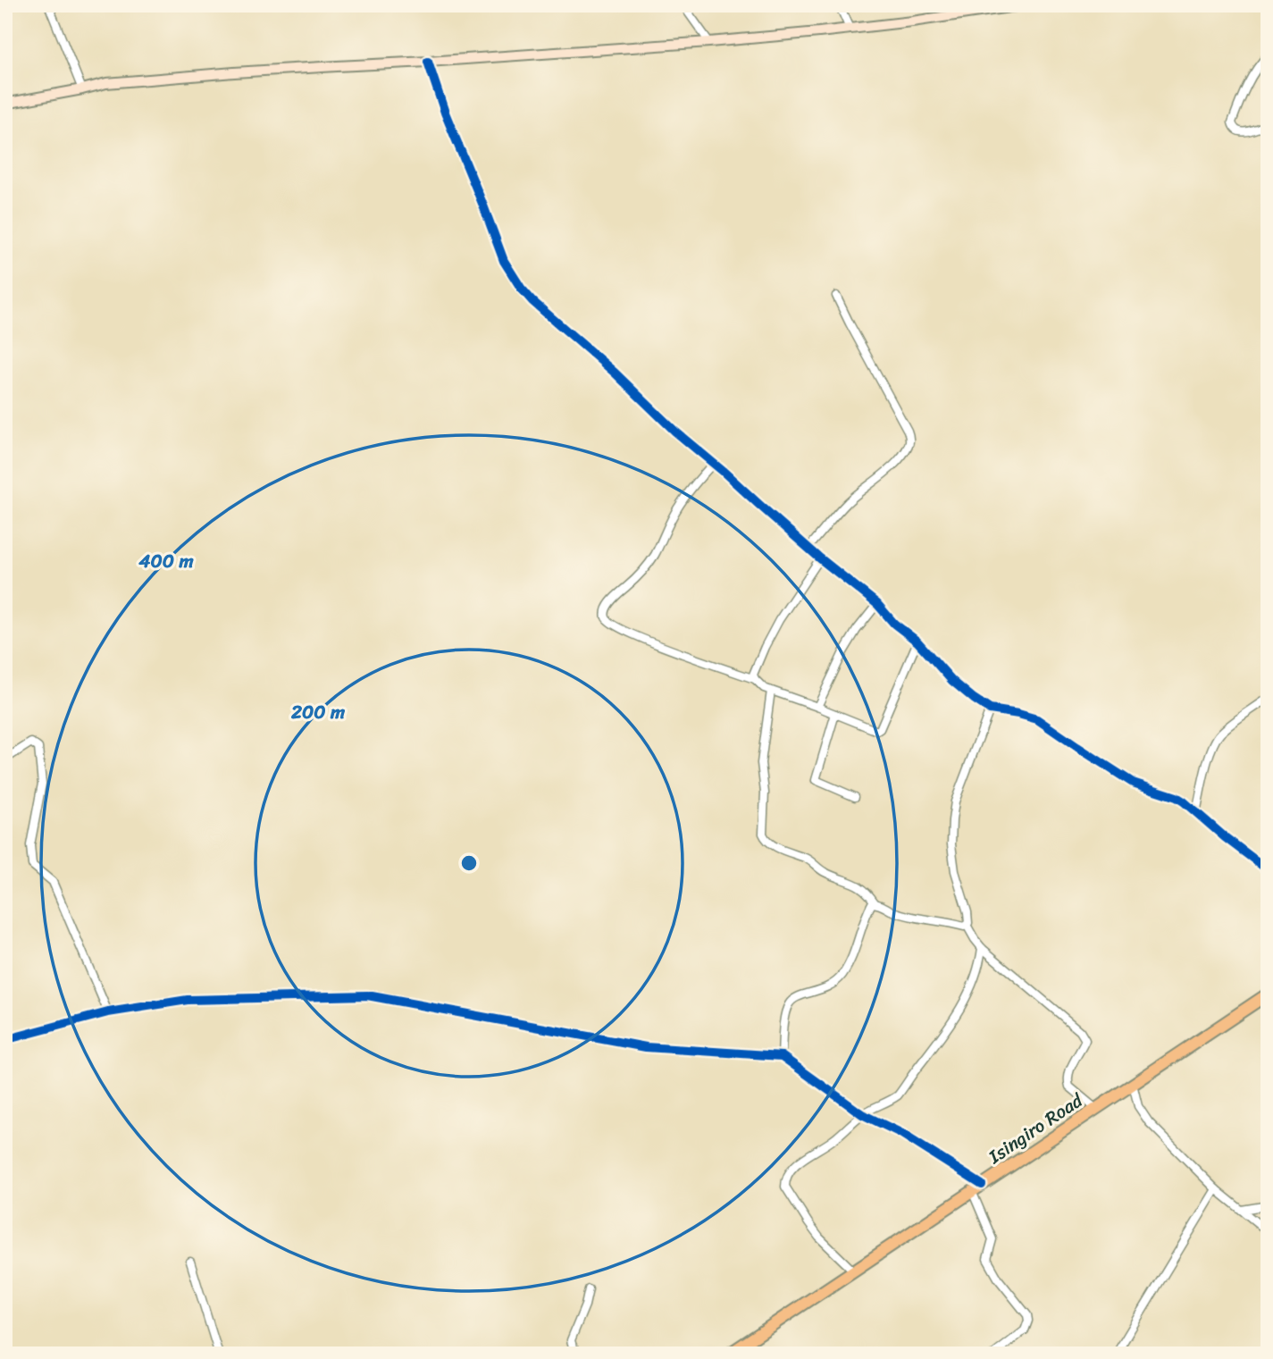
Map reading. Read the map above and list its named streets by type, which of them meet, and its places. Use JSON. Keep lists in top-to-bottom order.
{
  "streets": {
    "main road": ["Isingiro Road"]
  },
  "rings": ["400 m", "200 m"]
}
